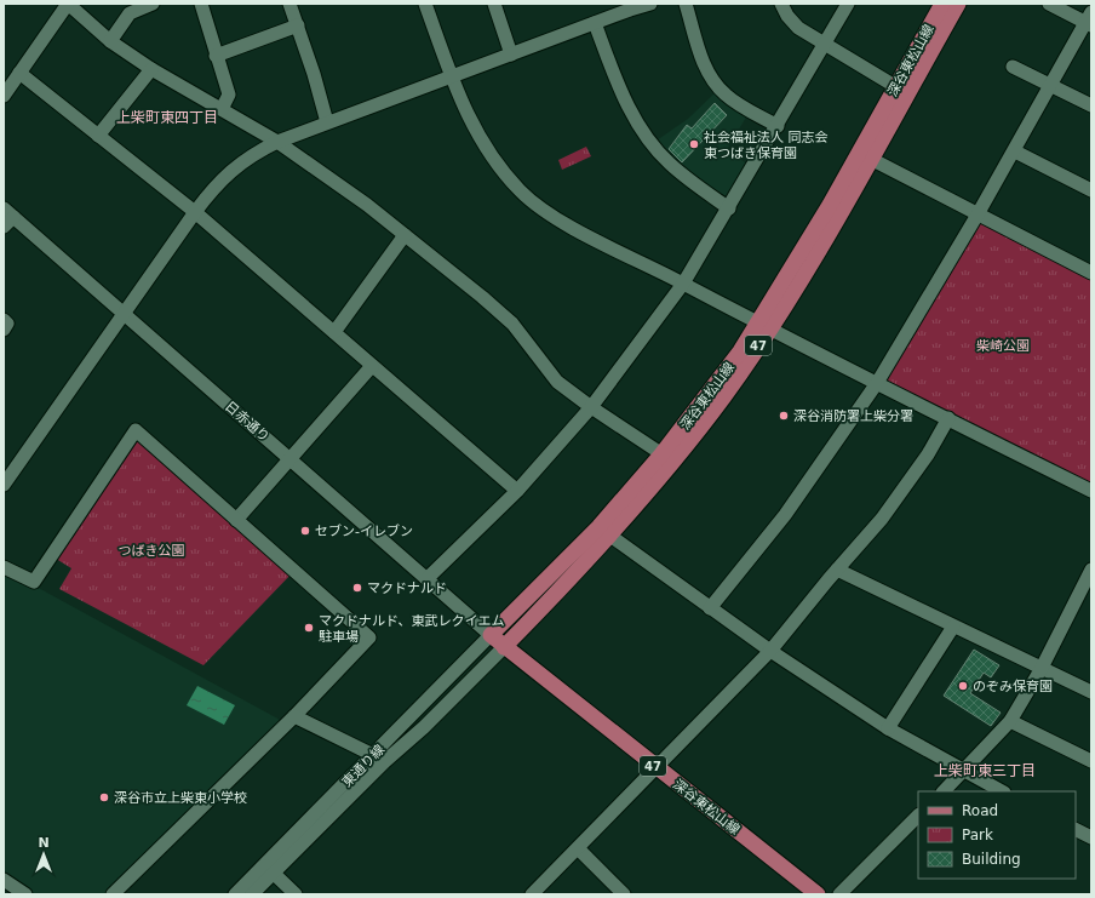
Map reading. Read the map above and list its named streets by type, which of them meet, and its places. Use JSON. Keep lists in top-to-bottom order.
{
  "streets": {
    "main road": ["深谷東松山線", "47"],
    "street": ["日赤通り", "東通り線"]
  },
  "crossings": [
    ["深谷東松山線", "日赤通り"],
    ["深谷東松山線", "東通り線"],
    ["日赤通り", "東通り線"]
  ],
  "districts": ["上柴町東四丁目", "上柴町東三丁目"],
  "parks": ["柴崎公園", "つばき公園"],
  "places": [
    "社会福祉法人 同志会 東つばき保育園",
    "深谷消防署上柴分署",
    "セブン-イレブン",
    "マクドナルド",
    "マクドナルド、東武レクイエム 駐車場",
    "のぞみ保育園",
    "深谷市立上柴東小学校"
  ],
  "legend": ["Road", "Park", "Building"],
  "north": "top"
}
